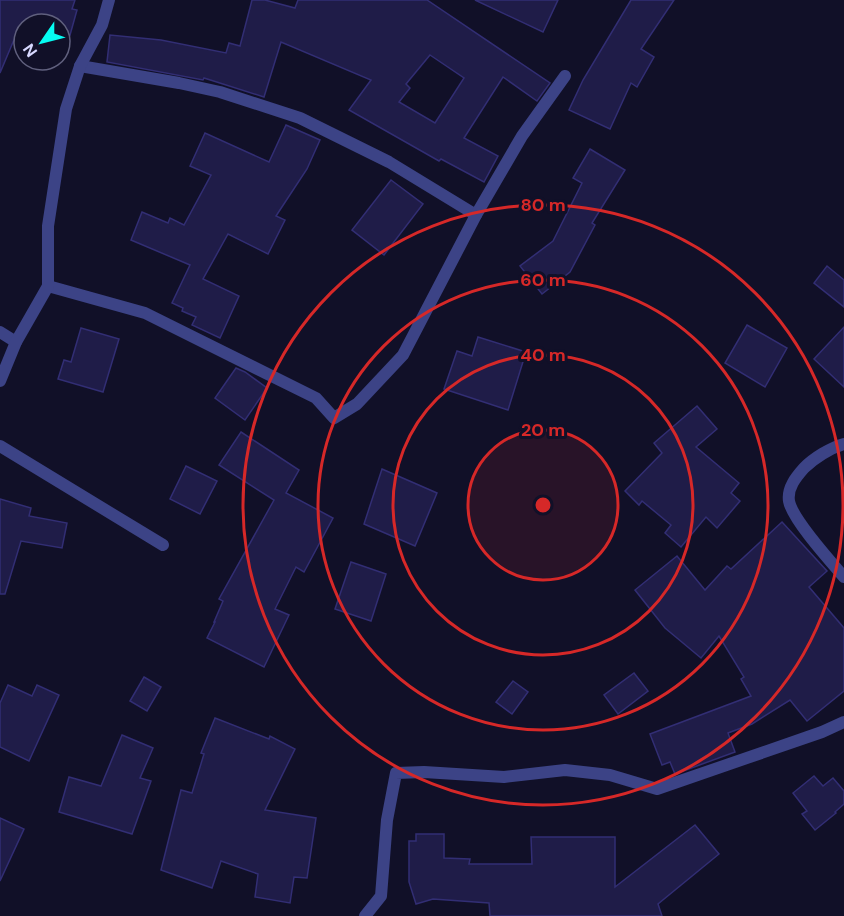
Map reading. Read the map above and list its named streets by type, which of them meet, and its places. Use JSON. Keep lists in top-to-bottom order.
{
  "north": "bottom left",
  "rings": [
    "80 m",
    "60 m",
    "40 m",
    "20 m"
  ]
}
